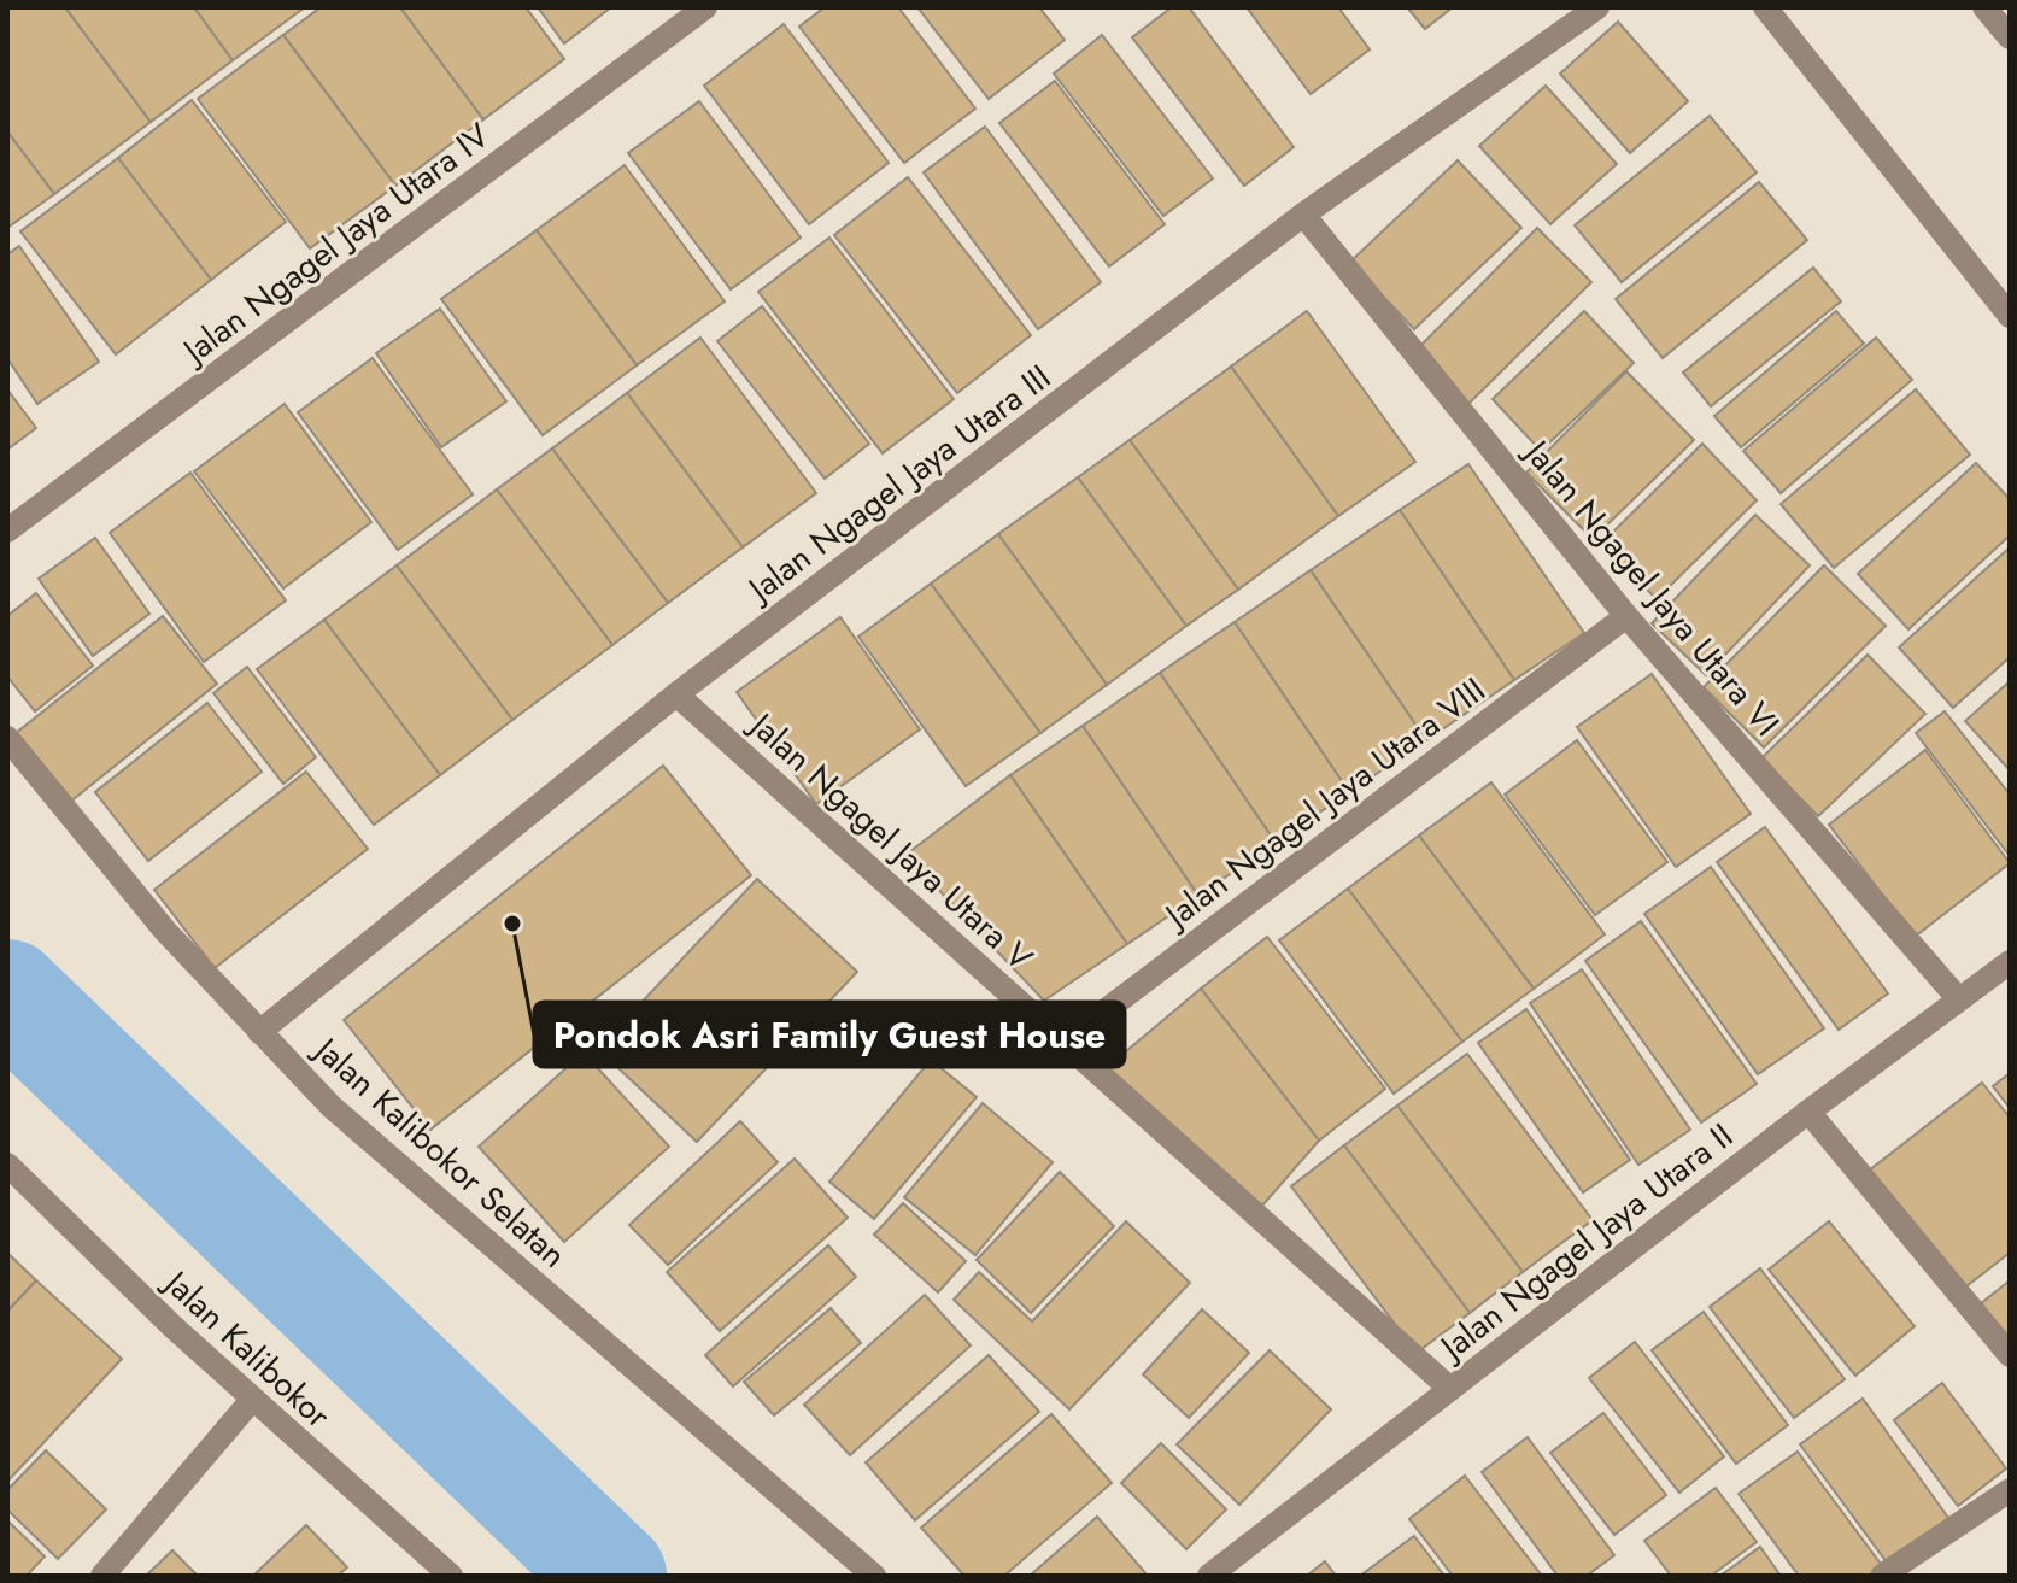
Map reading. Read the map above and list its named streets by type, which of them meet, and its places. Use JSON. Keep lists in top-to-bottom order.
{
  "streets": {
    "street": [
      "Jalan Ngagel Jaya Utara IV",
      "Jalan Ngagel Jaya Utara III",
      "Jalan Ngagel Jaya Utara VI",
      "Jalan Ngagel Jaya Utara VIII",
      "Jalan Ngagel Jaya Utara V",
      "Jalan Kalibokor Selatan",
      "Jalan Ngagel Jaya Utara II",
      "Jalan Kalibokor"
    ]
  },
  "crossings": [
    ["Jalan Ngagel Jaya Utara III", "Jalan Ngagel Jaya Utara VI"],
    ["Jalan Ngagel Jaya Utara III", "Jalan Ngagel Jaya Utara V"],
    ["Jalan Ngagel Jaya Utara III", "Jalan Kalibokor Selatan"],
    ["Jalan Ngagel Jaya Utara VI", "Jalan Ngagel Jaya Utara VIII"],
    ["Jalan Ngagel Jaya Utara VI", "Jalan Ngagel Jaya Utara II"],
    ["Jalan Ngagel Jaya Utara VIII", "Jalan Ngagel Jaya Utara V"],
    ["Jalan Ngagel Jaya Utara V", "Jalan Ngagel Jaya Utara II"]
  ],
  "places": ["Pondok Asri Family Guest House"]
}
